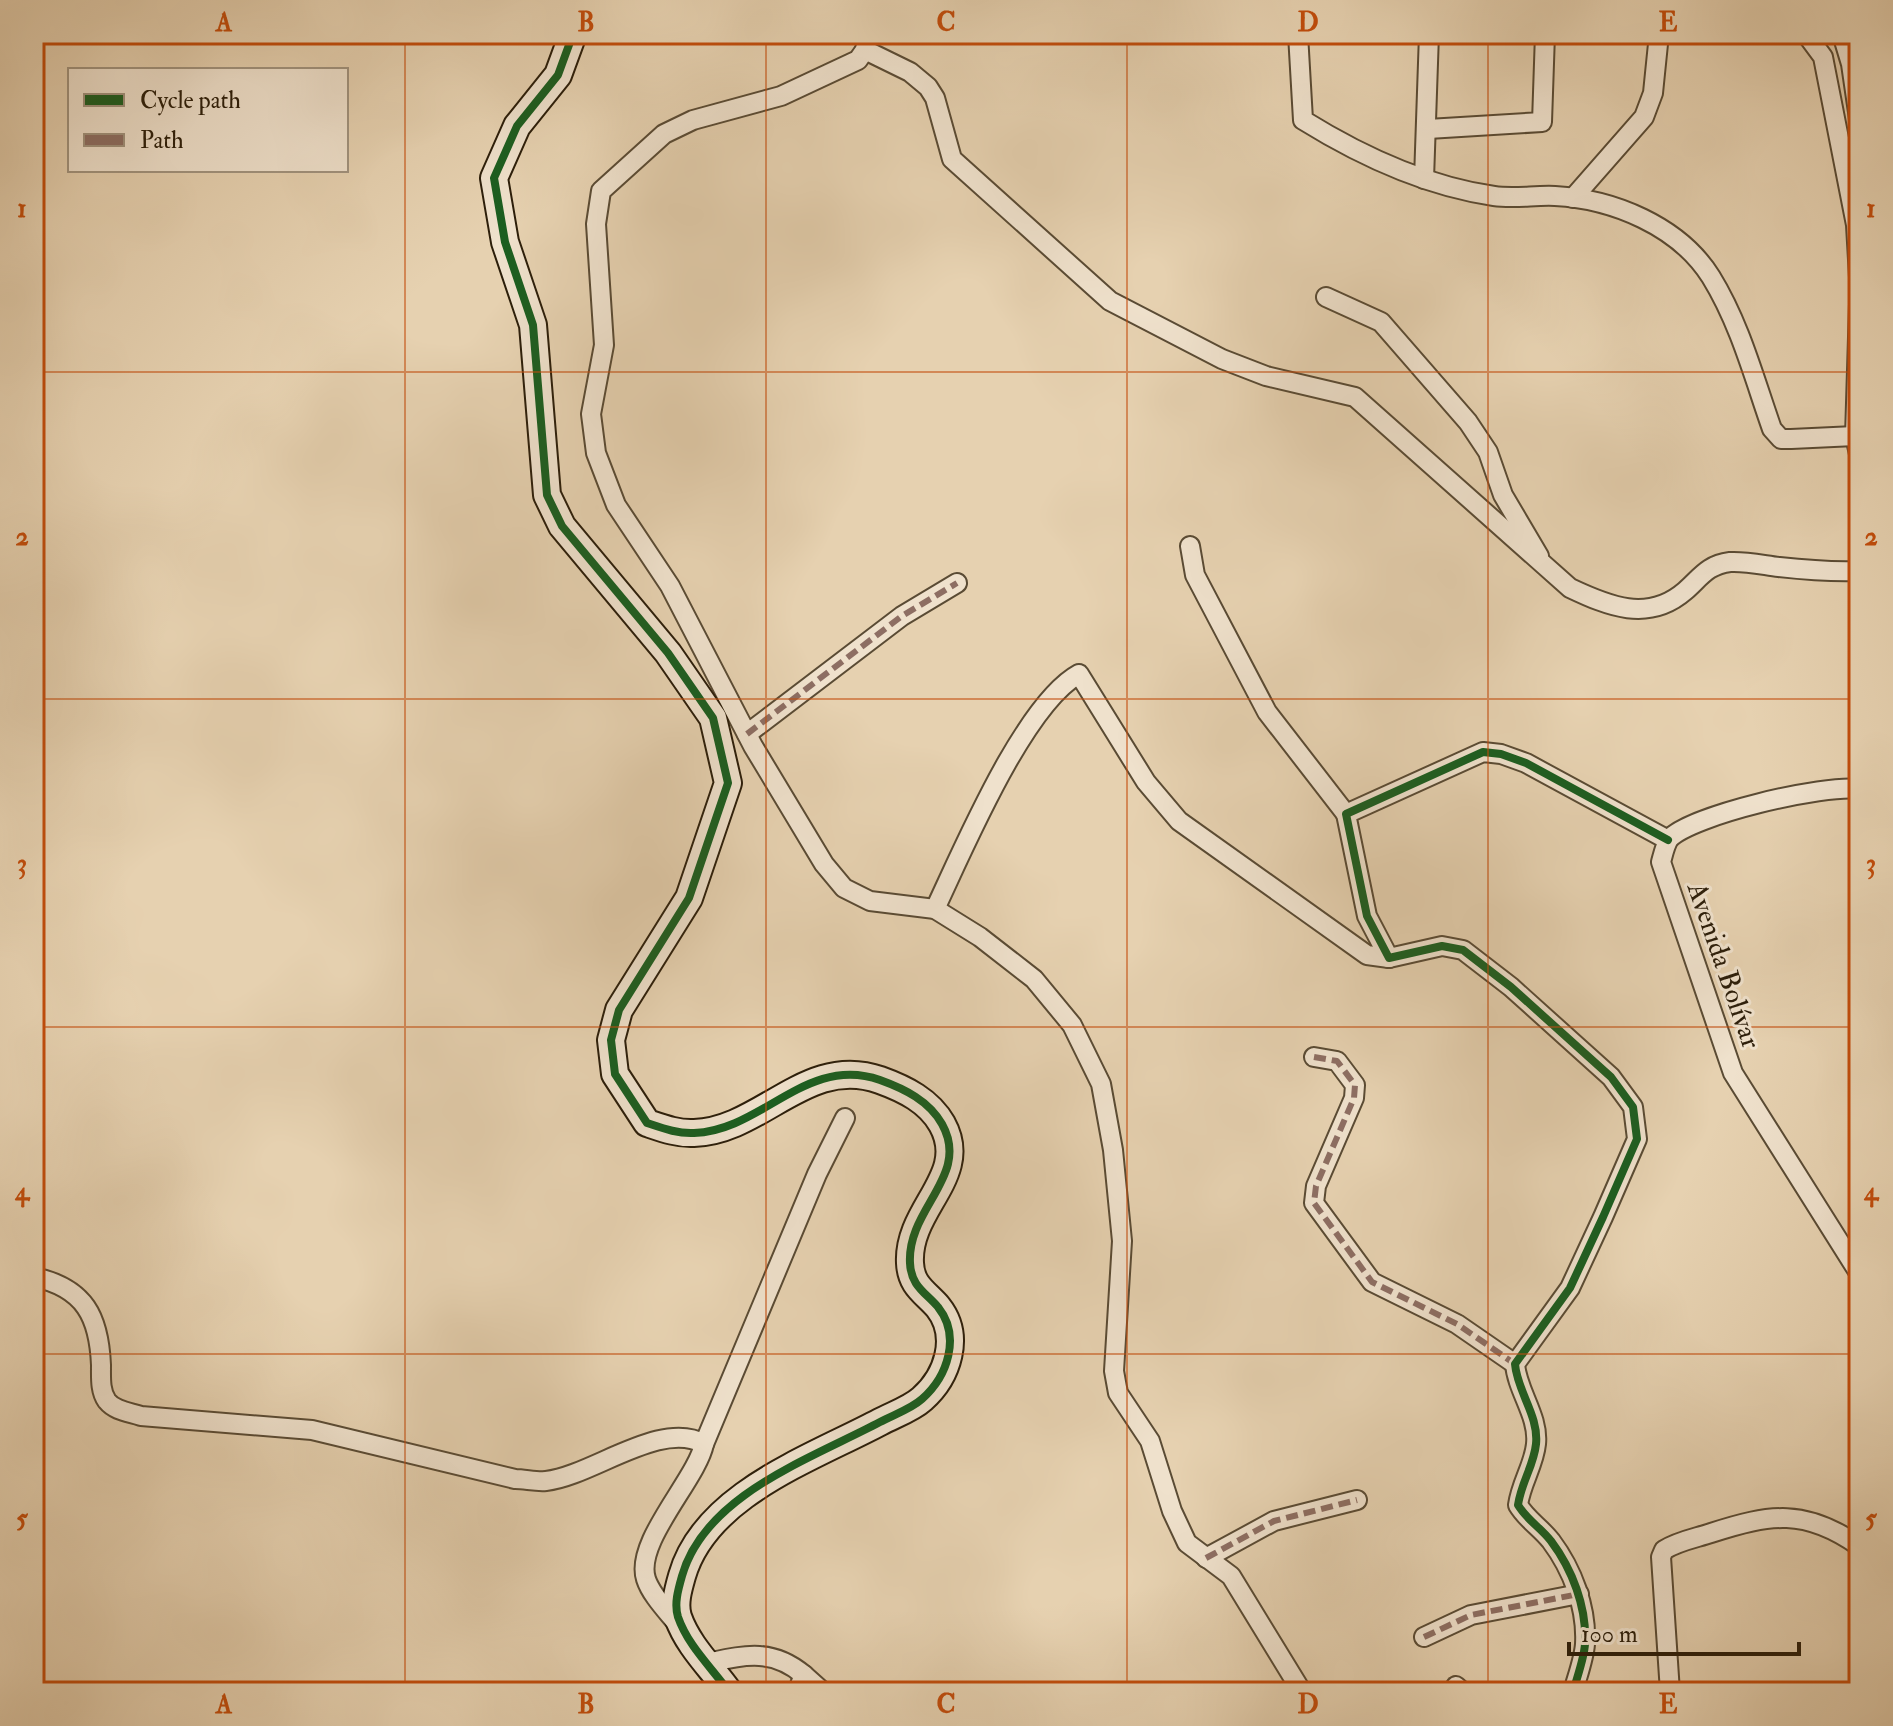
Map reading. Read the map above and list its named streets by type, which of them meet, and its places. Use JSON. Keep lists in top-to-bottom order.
{
  "streets": {
    "street": ["Avenida Bolívar"]
  },
  "legend": ["Cycle path", "Path"],
  "scale_bar": "100 m",
  "grid": {
    "columns": [
      "A",
      "B",
      "C",
      "D",
      "E"
    ],
    "rows": [
      "1",
      "2",
      "3",
      "4",
      "5"
    ]
  }
}
